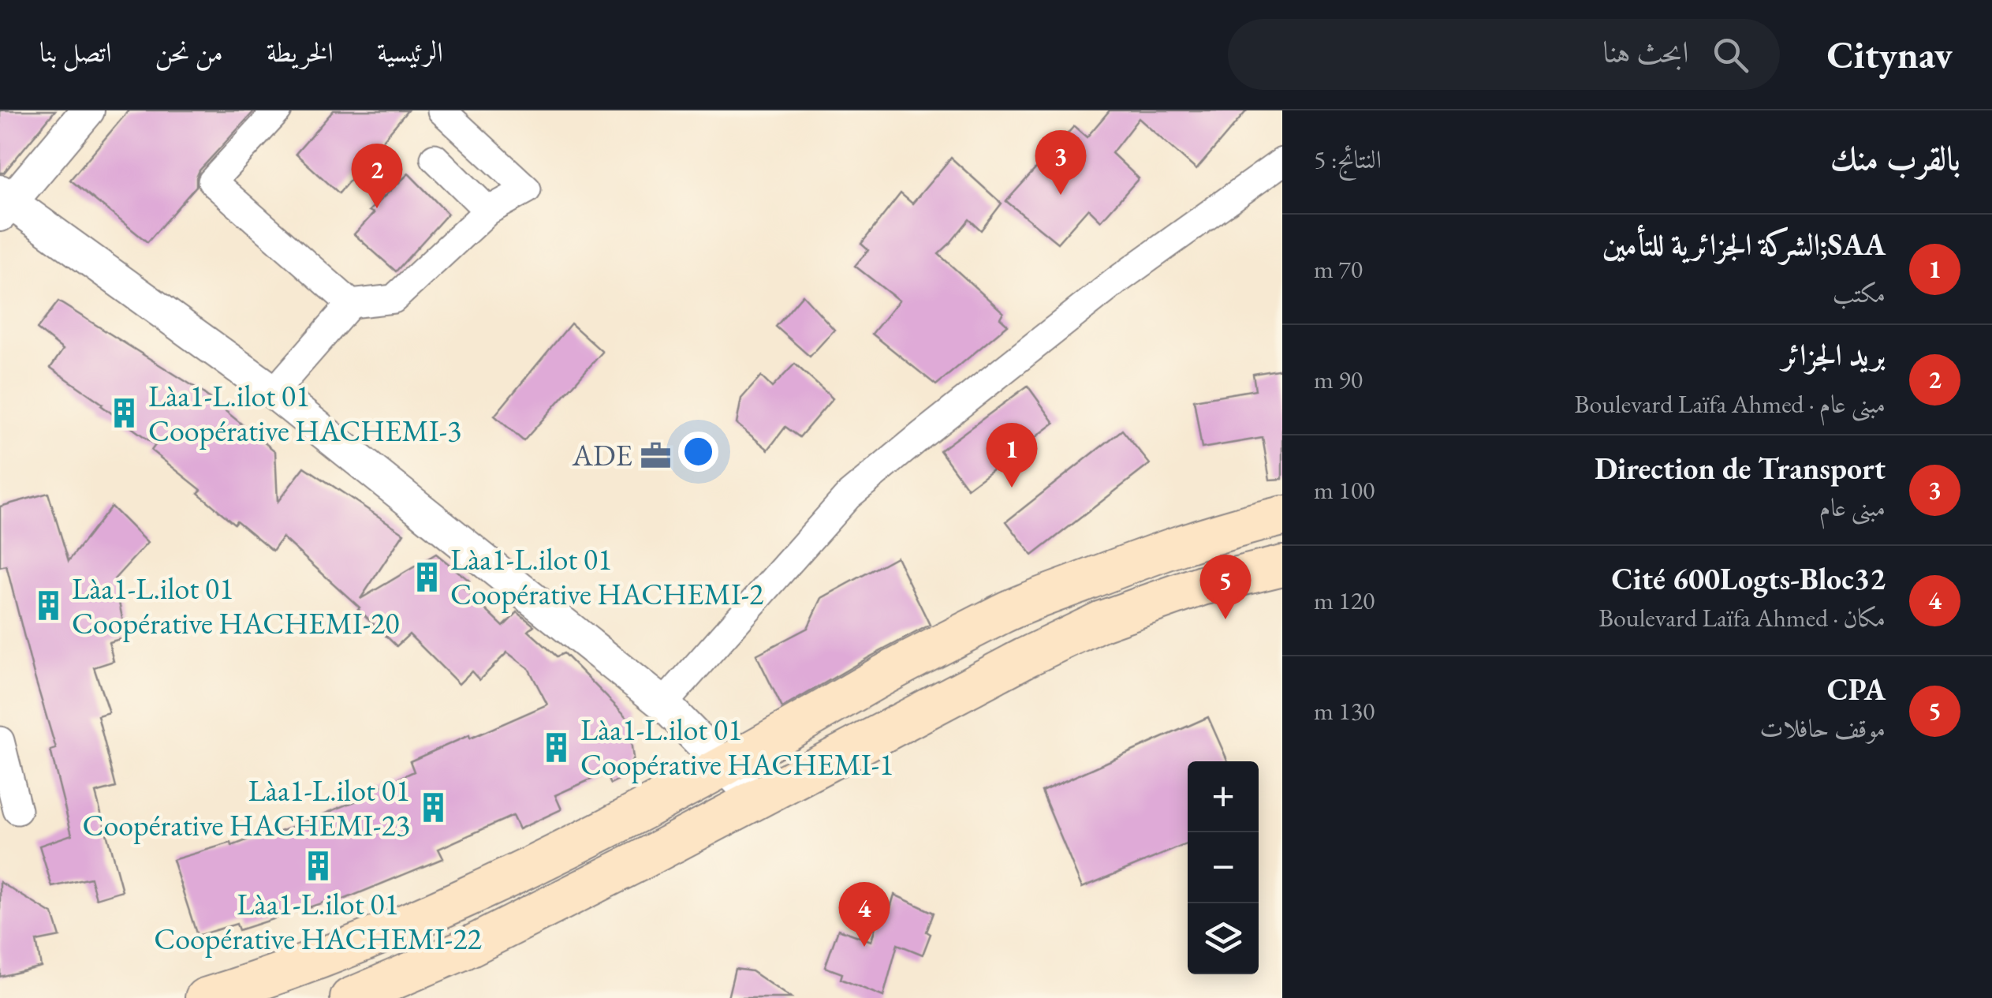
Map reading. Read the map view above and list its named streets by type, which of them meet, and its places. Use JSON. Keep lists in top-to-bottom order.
{
  "places": {
    "building": [
      "Làa1-L.ilot 01 Coopérative HACHEMI-3",
      "Làa1-L.ilot 01 Coopérative HACHEMI-2",
      "Làa1-L.ilot 01 Coopérative HACHEMI-20",
      "Làa1-L.ilot 01 Coopérative HACHEMI-1",
      "Làa1-L.ilot 01 Coopérative HACHEMI-23",
      "Làa1-L.ilot 01 Coopérative HACHEMI-22"
    ],
    "office": ["ADE"]
  },
  "page": {
    "header": "Citynav",
    "search": "ابحث هنا",
    "nav": [
      "الرئيسية",
      "الخريطة",
      "من نحن",
      "اتصل بنا"
    ],
    "heading": ["بالقرب منك", "النتائج: 5"],
    "pins": [
      "3",
      "2",
      "1",
      "5",
      "4"
    ],
    "list": [
      {
        "mark": "1",
        "name": "SAA;الشركة الجزائرية للتأمين",
        "note": "مكتب",
        "value": "70 m"
      },
      {
        "mark": "2",
        "name": "بريد الجزائر",
        "note": "مبنى عام · Boulevard Laïfa Ahmed",
        "value": "90 m"
      },
      {
        "mark": "3",
        "name": "Direction de Transport",
        "note": "مبنى عام",
        "value": "100 m"
      },
      {
        "mark": "4",
        "name": "Cité 600Logts-Bloc32",
        "note": "مكان · Boulevard Laïfa Ahmed",
        "value": "120 m"
      },
      {
        "mark": "5",
        "name": "CPA",
        "note": "موقف حافلات",
        "value": "130 m"
      }
    ],
    "map_buttons": ["+", "−"]
  }
}
